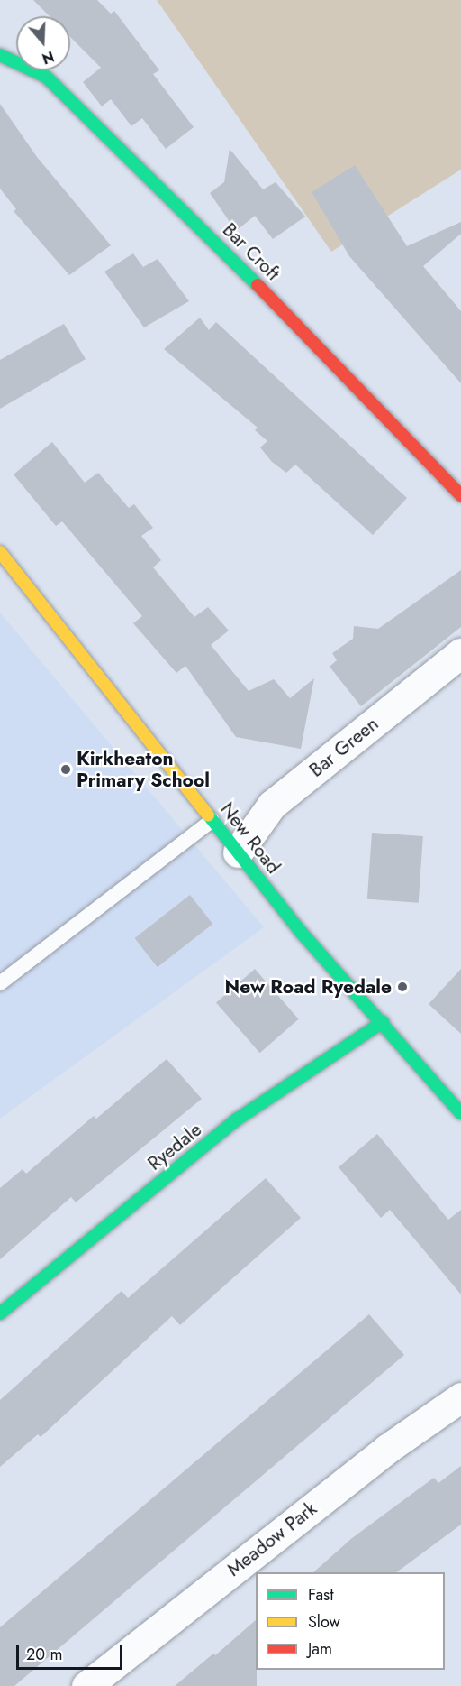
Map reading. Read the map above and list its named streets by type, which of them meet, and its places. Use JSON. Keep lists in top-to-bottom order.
{
  "streets": {
    "street": [
      "Bar Croft",
      "Bar Green",
      "New Road",
      "Ryedale",
      "Meadow Park"
    ]
  },
  "crossings": [
    ["Bar Green", "New Road"],
    ["New Road", "Ryedale"]
  ],
  "places": ["Kirkheaton Primary School", "New Road Ryedale"],
  "legend": ["Fast", "Slow", "Jam"],
  "scale_bar": "20 m",
  "north": "bottom"
}
